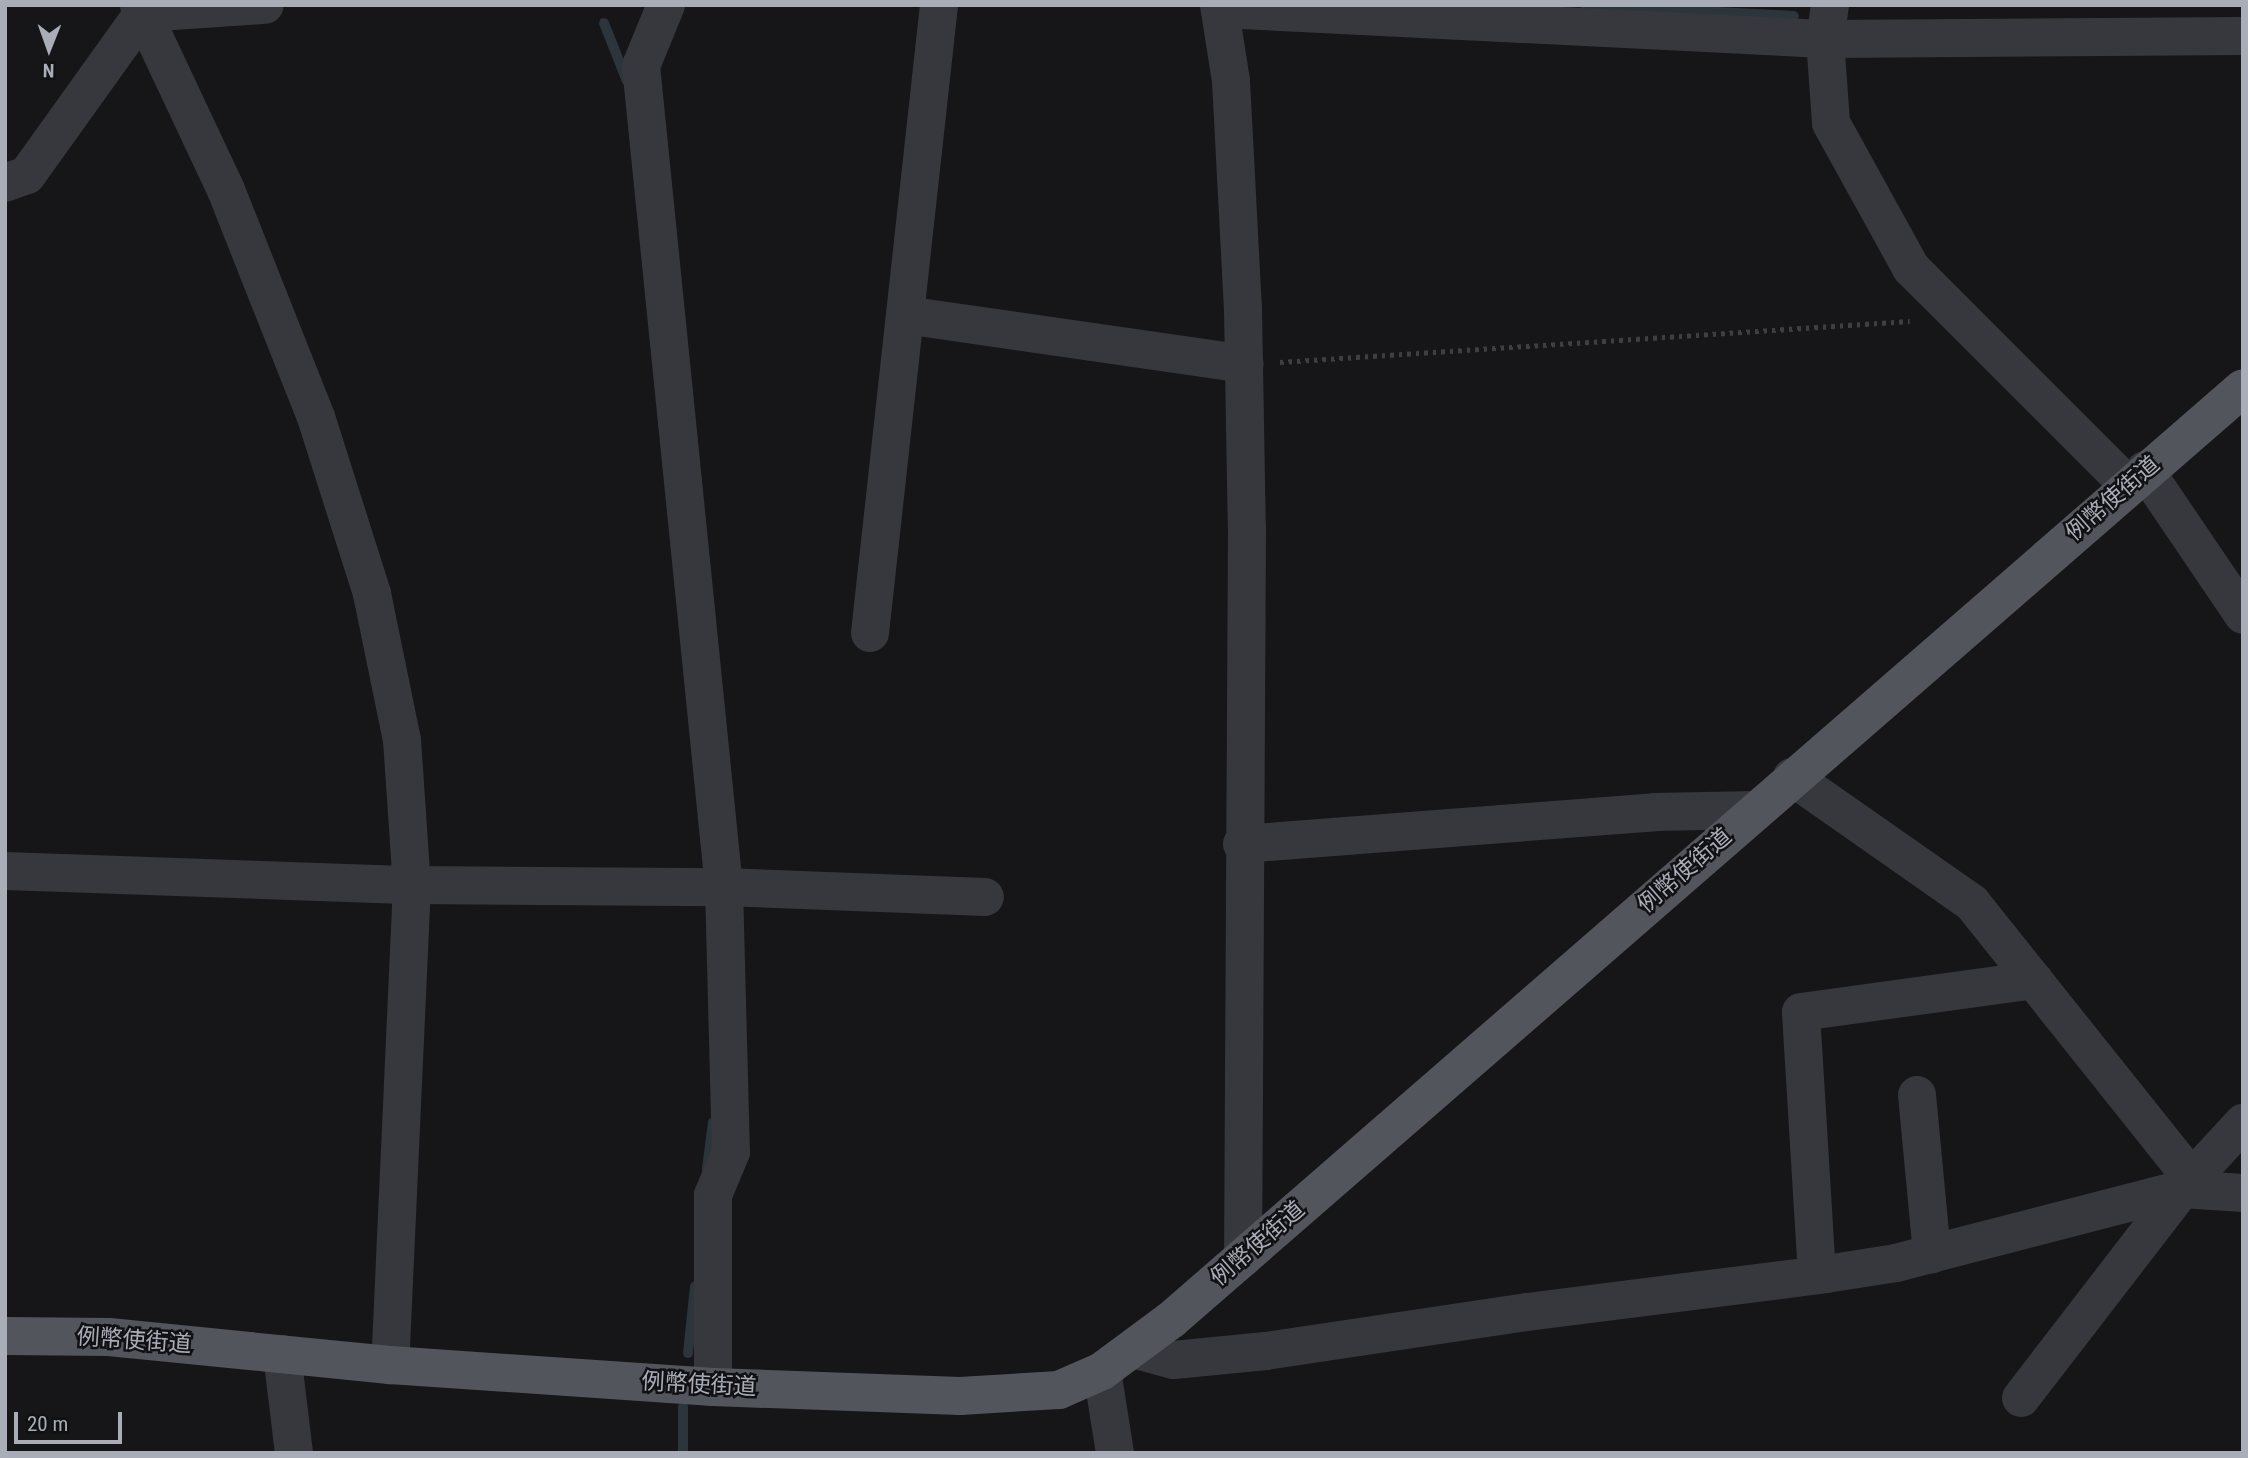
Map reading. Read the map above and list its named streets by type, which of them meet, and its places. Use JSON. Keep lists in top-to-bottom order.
{
  "streets": {
    "main road": ["例幣使街道"]
  },
  "scale_bar": "20 m",
  "north": "bottom"
}
